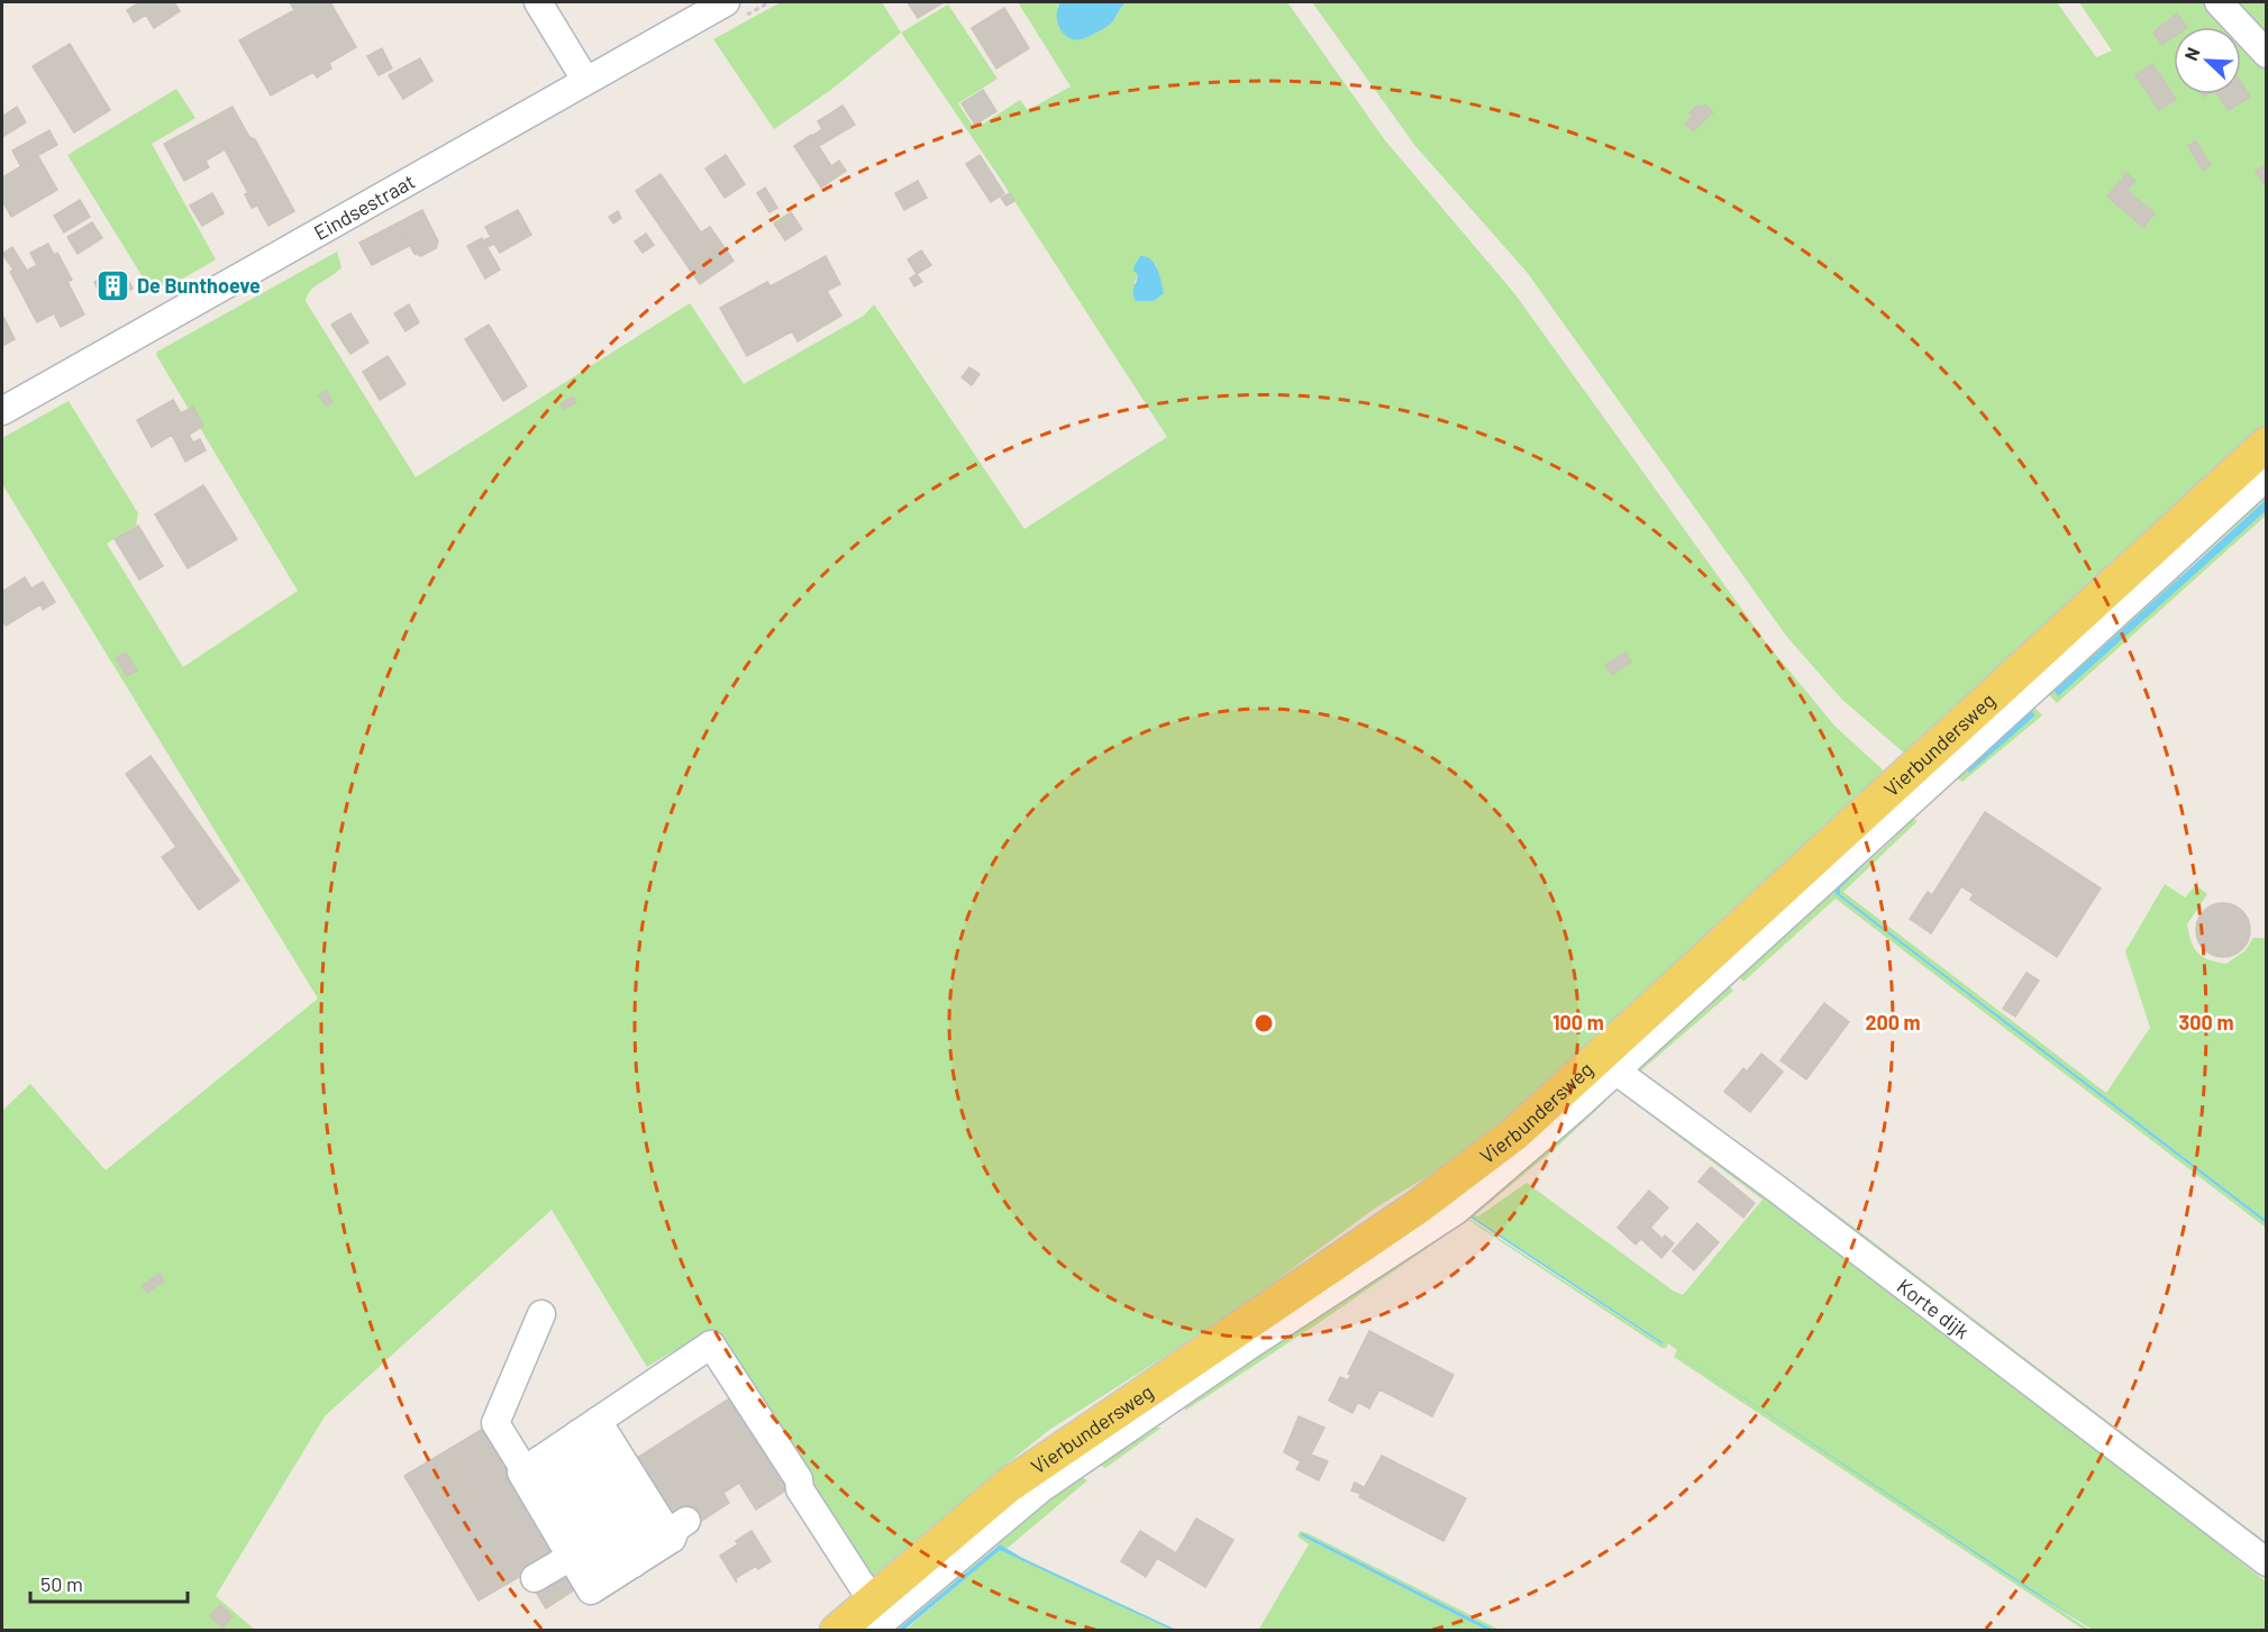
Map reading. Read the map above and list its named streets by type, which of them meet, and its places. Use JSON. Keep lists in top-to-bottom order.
{
  "streets": {
    "main road": ["Vierbundersweg"],
    "street": ["Eindsestraat", "Korte dijk"]
  },
  "crossings": [
    ["Vierbundersweg", "Korte dijk"]
  ],
  "places": {
    "building": ["De Bunthoeve"]
  },
  "scale_bar": "50 m",
  "north": "top left",
  "rings": ["100 m", "200 m", "300 m"]
}
